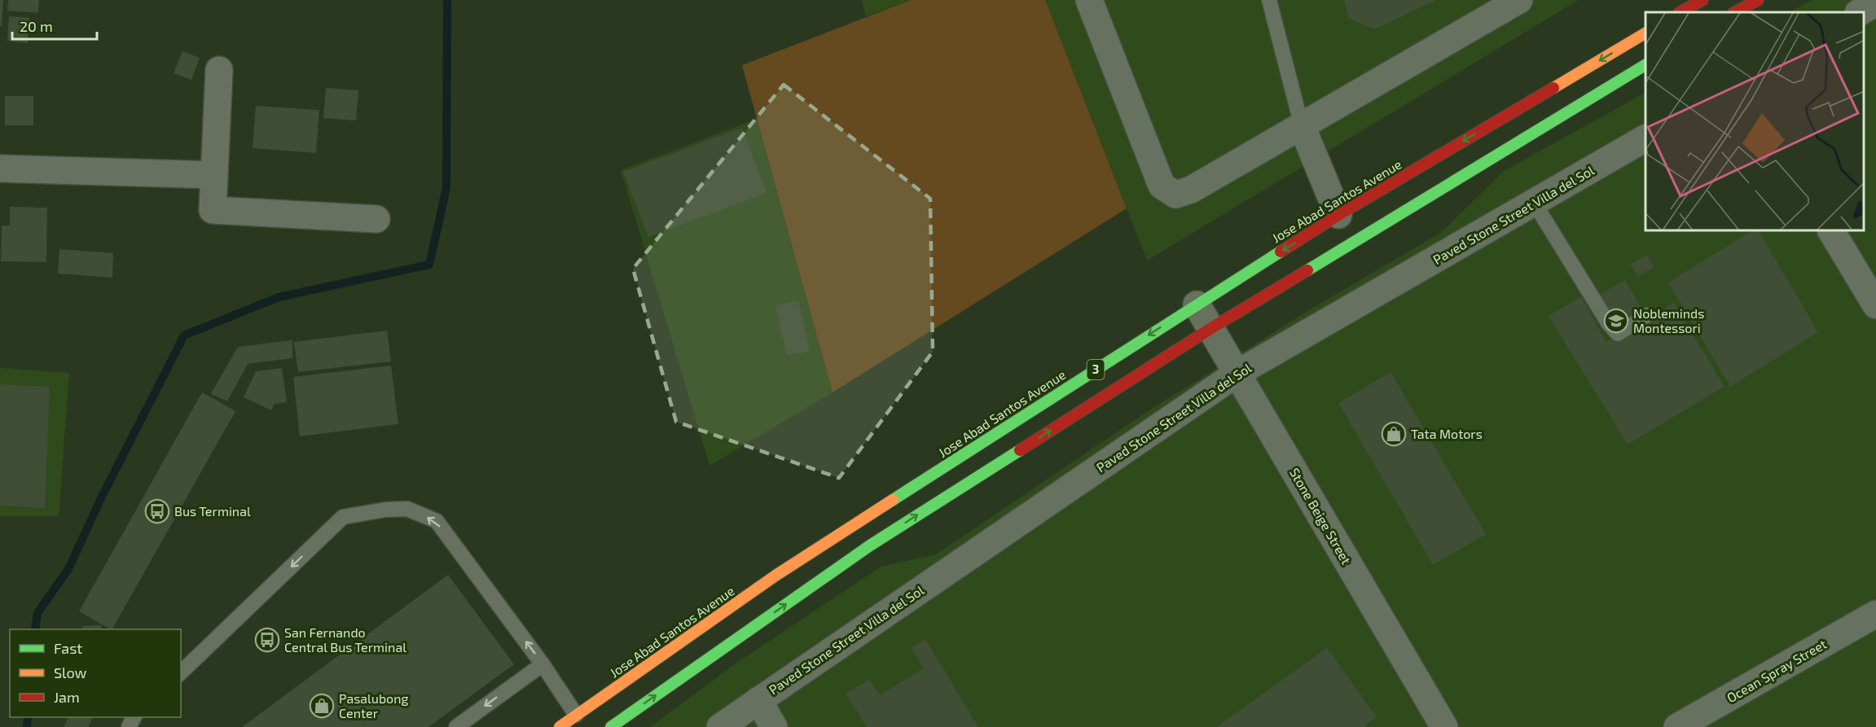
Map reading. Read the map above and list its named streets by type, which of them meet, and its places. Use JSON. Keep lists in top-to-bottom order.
{
  "streets": {
    "highway": ["Jose Abad Santos Avenue", "3"],
    "street": ["Paved Stone Street Villa del Sol", "Stone Beige Street", "Ocean Spray Street"]
  },
  "crossings": [
    ["Jose Abad Santos Avenue", "Stone Beige Street"],
    ["Paved Stone Street Villa del Sol", "Stone Beige Street"],
    ["3", "Stone Beige Street"]
  ],
  "places": {
    "school or university": ["Nobleminds Montessori"],
    "shop": ["Tata Motors", "Pasalubong Center"],
    "bus stop": ["Bus Terminal", "San Fernando Central Bus Terminal"]
  },
  "legend": ["Fast", "Slow", "Jam"],
  "scale_bar": "20 m"
}
